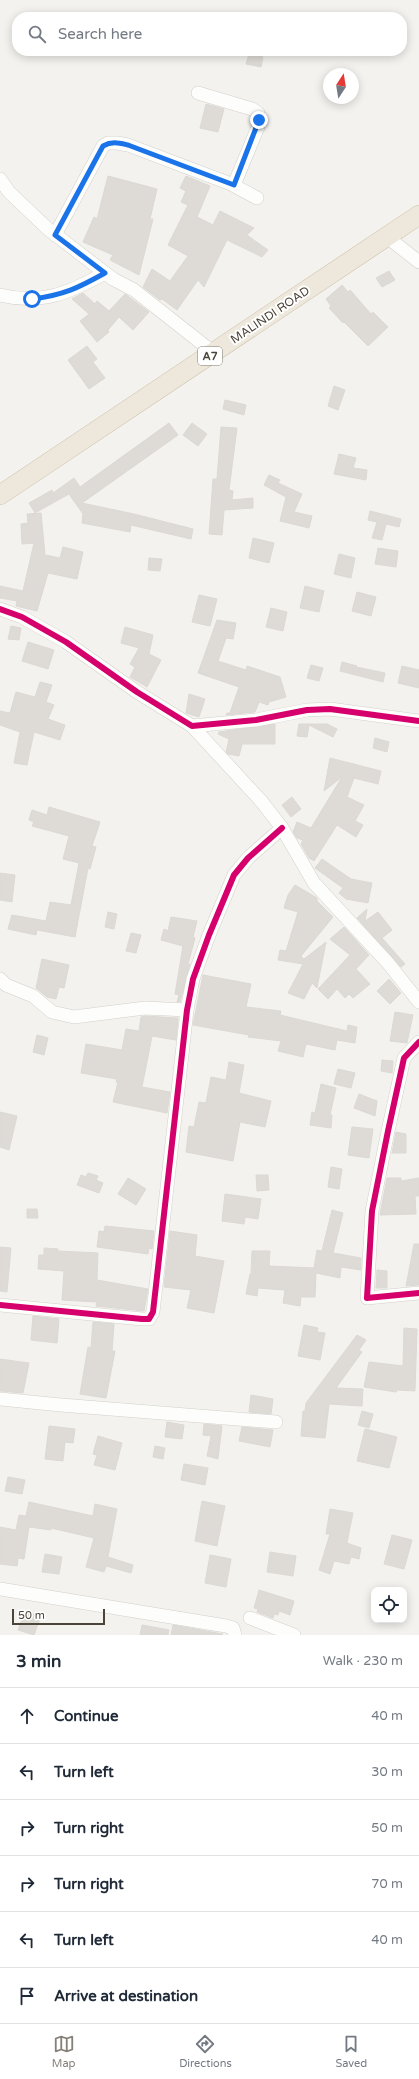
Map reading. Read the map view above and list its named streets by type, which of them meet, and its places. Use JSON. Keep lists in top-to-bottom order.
{
  "streets": {
    "highway": ["MALINDI ROAD", "A7"]
  },
  "scale_bar": "50 m",
  "north": "top",
  "page": {
    "search": "Search here",
    "scale": "50 m",
    "heading": ["3 min", "Walk · 230 m"],
    "list": [
      ["Continue", "40 m"],
      ["Turn left", "30 m"],
      ["Turn right", "50 m"],
      ["Turn right", "70 m"],
      ["Turn left", "40 m"],
      "Arrive at destination"
    ],
    "nav": ["Map", "Directions", "Saved"]
  }
}
